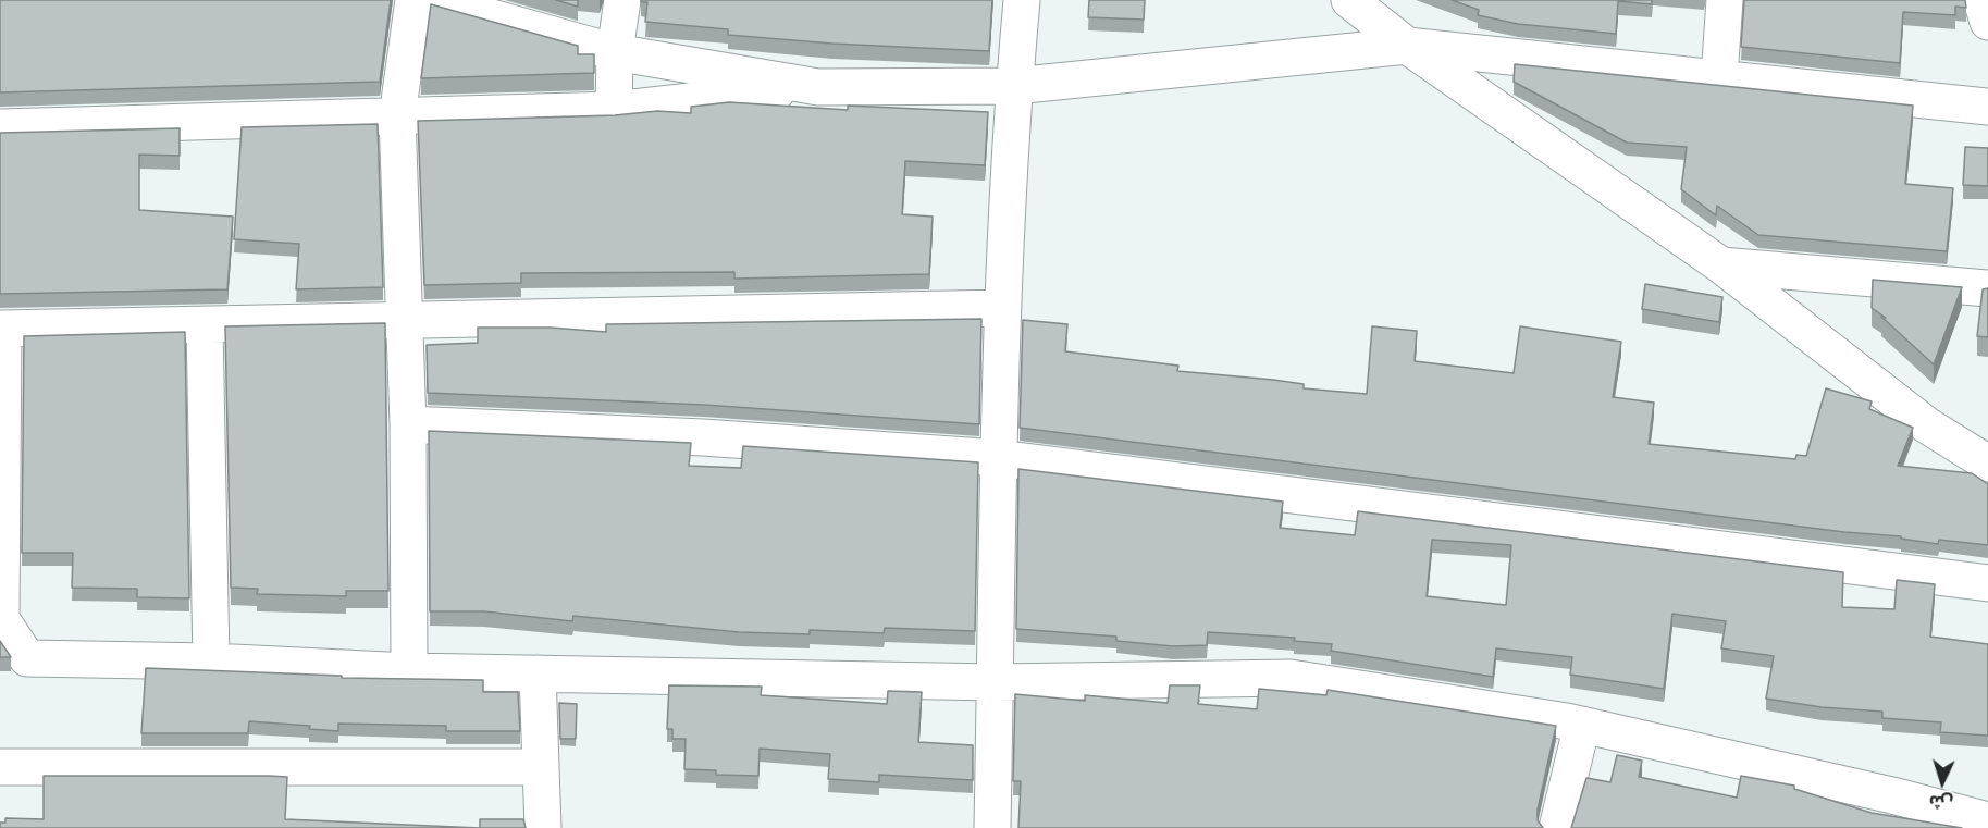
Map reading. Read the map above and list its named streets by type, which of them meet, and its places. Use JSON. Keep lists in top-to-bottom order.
{
  "north": "bottom"
}
